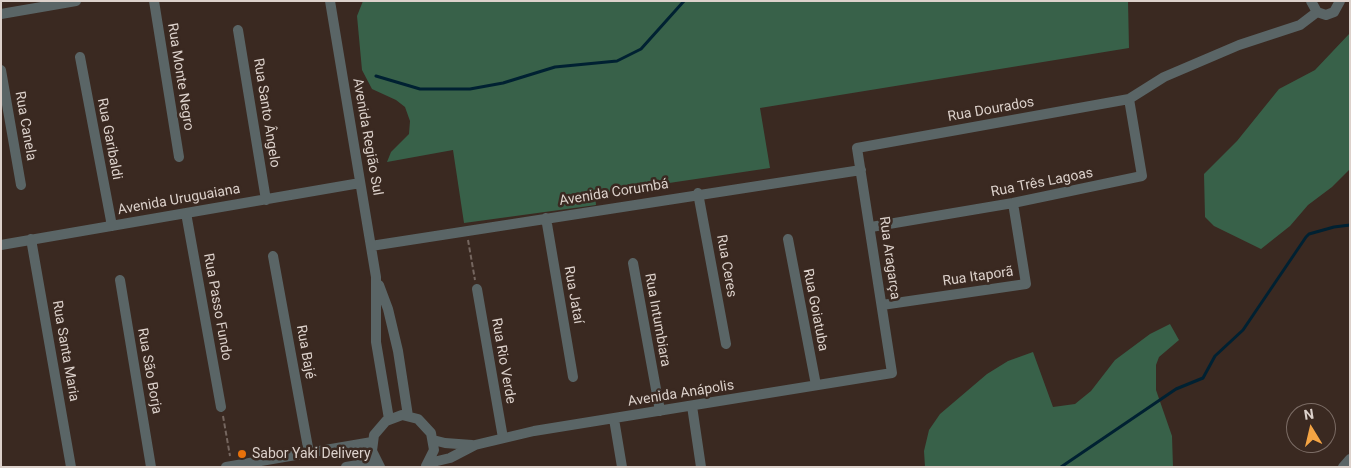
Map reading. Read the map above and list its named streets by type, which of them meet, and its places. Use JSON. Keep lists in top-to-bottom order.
{
  "streets": {
    "street": [
      "Rua Monte Negro",
      "Rua Dourados",
      "Rua Santo Ângelo",
      "Rua Canela",
      "Avenida Região Sul",
      "Rua Garibaldi",
      "Rua Três Lagoas",
      "Avenida Corumbá",
      "Avenida Uruguaiana",
      "Rua Aragarça",
      "Rua Ceres",
      "Rua Itaporã",
      "Rua Jataí",
      "Rua Passo Fundo",
      "Rua Goiatuba",
      "Rua Intumbiara",
      "Rua Santa Maria",
      "Rua Bajé",
      "Rua Rio Verde",
      "Rua São Borja",
      "Avenida Anápolis"
    ]
  },
  "crossings": [
    ["Rua Dourados", "Rua Três Lagoas"],
    ["Rua Dourados", "Rua Aragarça"],
    ["Rua Santo Ângelo", "Avenida Uruguaiana"],
    ["Avenida Região Sul", "Avenida Corumbá"],
    ["Avenida Região Sul", "Avenida Uruguaiana"],
    ["Rua Garibaldi", "Avenida Uruguaiana"],
    ["Rua Três Lagoas", "Rua Aragarça"],
    ["Rua Três Lagoas", "Rua Itaporã"],
    ["Avenida Corumbá", "Rua Aragarça"],
    ["Avenida Corumbá", "Rua Ceres"],
    ["Avenida Corumbá", "Rua Jataí"],
    ["Avenida Uruguaiana", "Rua Passo Fundo"],
    ["Avenida Uruguaiana", "Rua Santa Maria"],
    ["Rua Aragarça", "Rua Itaporã"],
    ["Rua Aragarça", "Avenida Anápolis"],
    ["Rua Goiatuba", "Avenida Anápolis"],
    ["Rua Intumbiara", "Avenida Anápolis"],
    ["Rua Rio Verde", "Avenida Anápolis"]
  ],
  "places": ["Sabor Yaki Delivery"],
  "north": "top"
}
